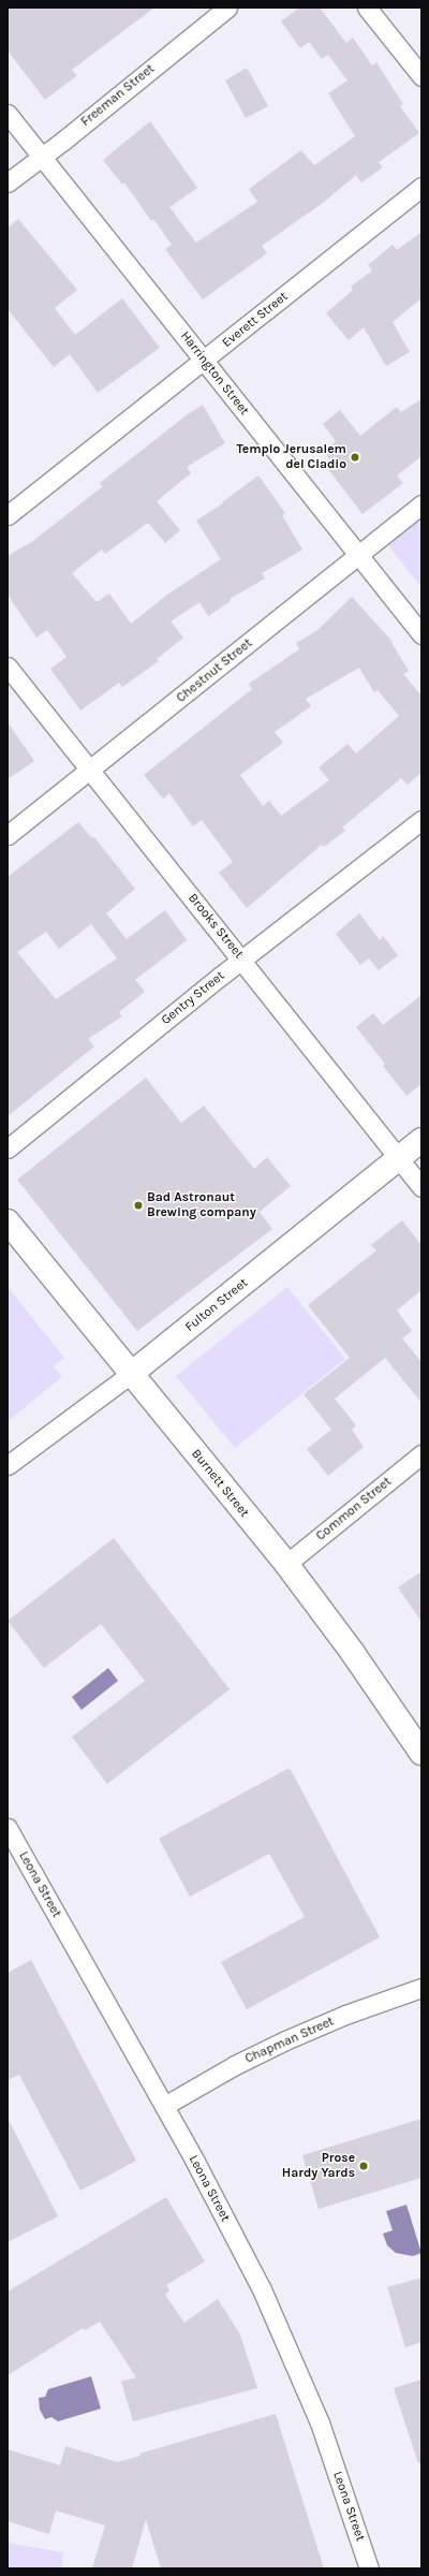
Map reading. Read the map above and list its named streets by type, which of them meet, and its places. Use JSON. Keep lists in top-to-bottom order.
{
  "streets": {
    "street": [
      "Freeman Street",
      "Everett Street",
      "Harrington Street",
      "Chestnut Street",
      "Brooks Street",
      "Gentry Street",
      "Fulton Street",
      "Burnett Street",
      "Common Street",
      "Leona Street",
      "Chapman Street"
    ]
  },
  "crossings": [
    ["Freeman Street", "Harrington Street"],
    ["Everett Street", "Harrington Street"],
    ["Harrington Street", "Chestnut Street"],
    ["Chestnut Street", "Brooks Street"],
    ["Brooks Street", "Gentry Street"],
    ["Brooks Street", "Fulton Street"],
    ["Fulton Street", "Burnett Street"],
    ["Burnett Street", "Common Street"],
    ["Leona Street", "Chapman Street"]
  ],
  "places": ["Templo Jerusalem del Cladio", "Bad Astronaut Brewing company", "Prose Hardy Yards"]
}
